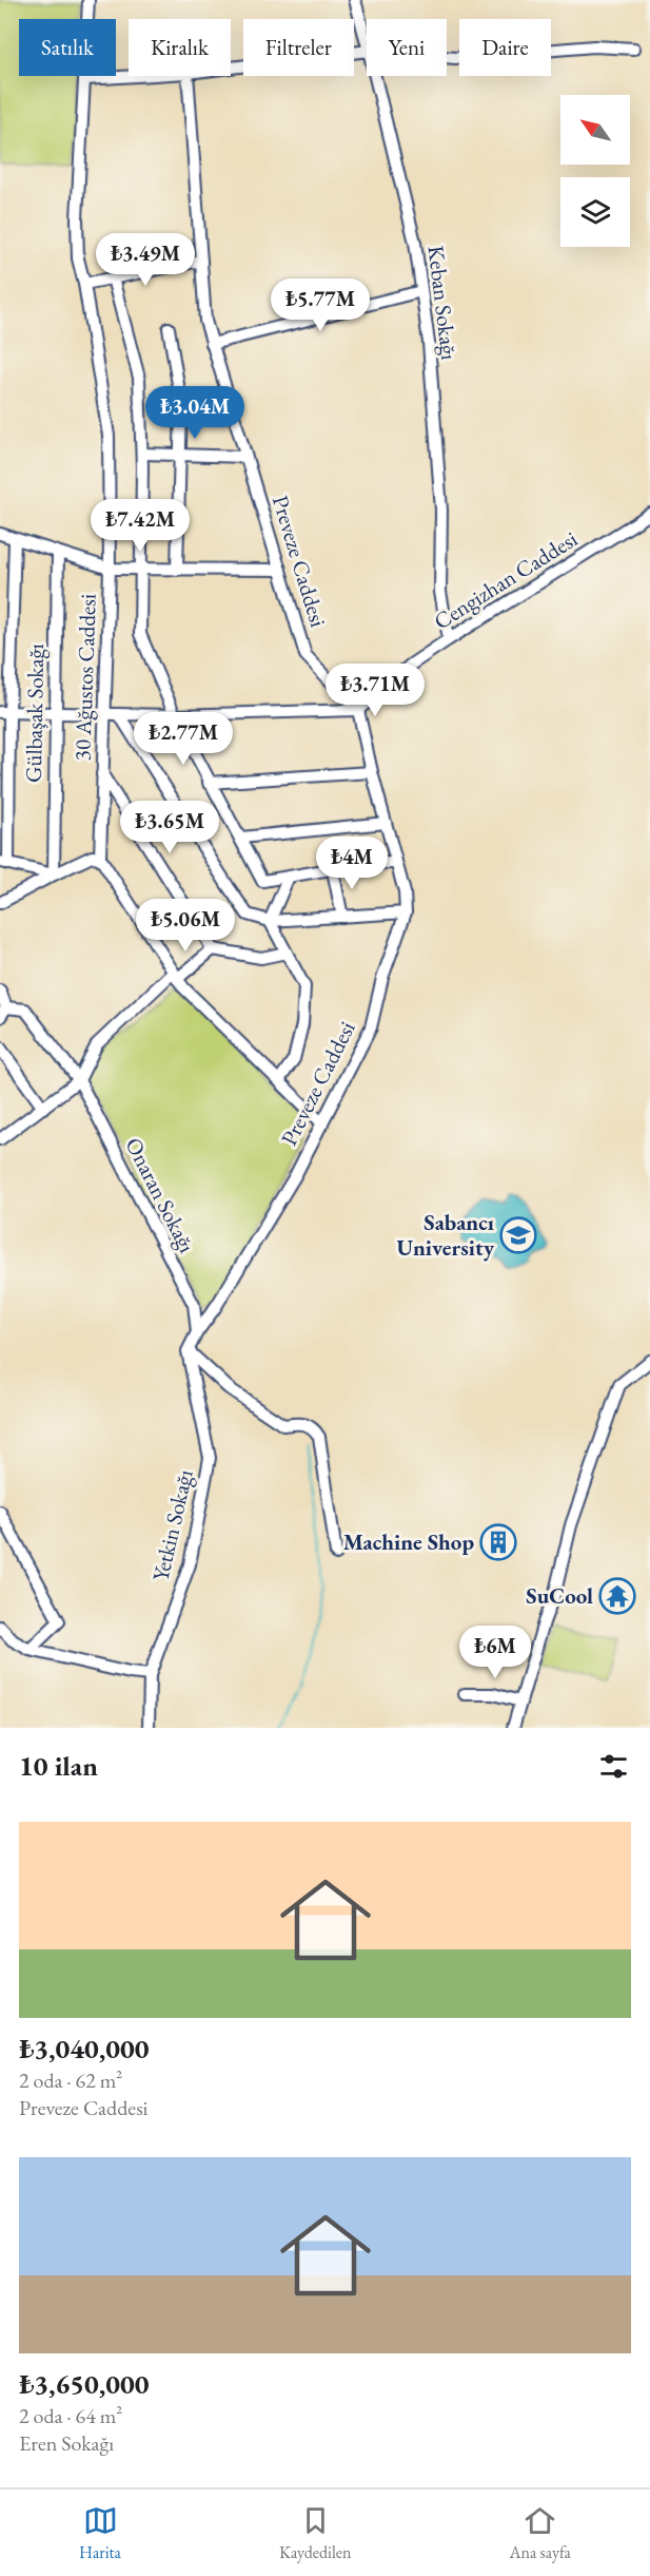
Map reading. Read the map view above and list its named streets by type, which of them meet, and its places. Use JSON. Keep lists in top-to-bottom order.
{
  "streets": {
    "street": [
      "Keban Sokağı",
      "Preveze Caddesi",
      "Cengizhan Caddesi",
      "30 Ağustos Caddesi",
      "Gülbaşak Sokağı",
      "Onaran Sokağı",
      "Yetkin Sokağı"
    ]
  },
  "crossings": [
    ["Keban Sokağı", "Cengizhan Caddesi"],
    ["Preveze Caddesi", "Cengizhan Caddesi"],
    ["Preveze Caddesi", "Onaran Sokağı"]
  ],
  "places": {
    "school or university": ["Sabancı University"],
    "building": ["Machine Shop"],
    "temple": ["SuCool"]
  },
  "north": "top left",
  "page": {
    "chip": [
      "Satılık",
      "Kiralık",
      "Filtreler",
      "Yeni",
      "Daire"
    ],
    "price": [
      "₺3.49M",
      "₺5.77M",
      "₺3.04M",
      "₺7.42M",
      "₺3.71M",
      "₺2.77M",
      "₺3.65M",
      "₺4M",
      "₺5.06M",
      "₺6M"
    ],
    "heading": "10 ilan",
    "list": [
      {
        "name": "₺3,040,000",
        "note": "2 oda · 62 m² · Preveze Caddesi"
      },
      {
        "name": "₺3,650,000",
        "note": "2 oda · 64 m² · Eren Sokağı"
      }
    ],
    "tabs": ["Harita", "Kaydedilen", "Ana sayfa"]
  }
}
